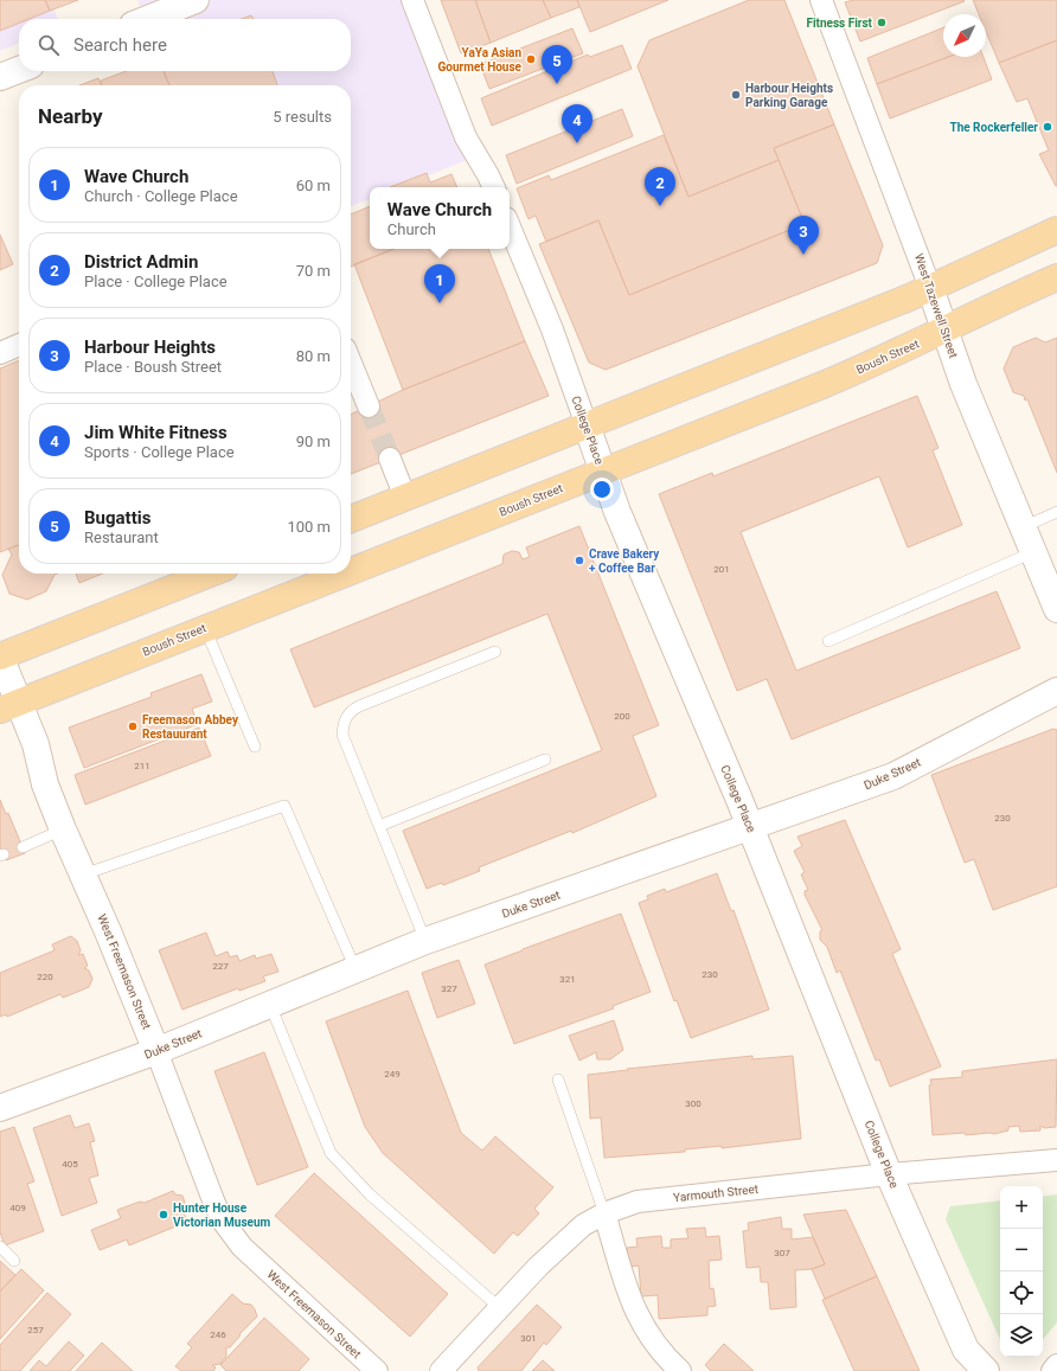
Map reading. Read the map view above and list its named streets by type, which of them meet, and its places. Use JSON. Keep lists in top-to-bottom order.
{
  "streets": {
    "main road": ["Boush Street"],
    "street": [
      "West Tazewell Street",
      "College Place",
      "Duke Street",
      "West Freemason Street",
      "Yarmouth Street"
    ]
  },
  "crossings": [
    ["West Tazewell Street", "Boush Street"],
    ["Boush Street", "College Place"],
    ["Boush Street", "West Freemason Street"],
    ["College Place", "Duke Street"],
    ["College Place", "Yarmouth Street"],
    ["Duke Street", "West Freemason Street"]
  ],
  "places": [
    "Fitness First",
    "YaYa Asian Gourmet House",
    "Harbour Heights Parking Garage",
    "The Rockerfeller",
    "Crave Bakery + Coffee Bar",
    "Freemason Abbey Restauurant",
    "Hunter House Victorian Museum"
  ],
  "house_numbers": [
    "201",
    "200",
    "211",
    "230",
    "227",
    "230",
    "220",
    "321",
    "327",
    "249",
    "300",
    "405",
    "409",
    "307",
    "257",
    "246",
    "301"
  ],
  "north": "bottom left",
  "page": {
    "search": "Search here",
    "pins": [
      "5",
      "4",
      "2",
      "3",
      "1"
    ],
    "heading": ["Nearby", "5 results"],
    "list": [
      {
        "mark": "1",
        "name": "Wave Church",
        "note": "Church · College Place",
        "value": "60 m"
      },
      {
        "mark": "2",
        "name": "District Admin",
        "note": "Place · College Place",
        "value": "70 m"
      },
      {
        "mark": "3",
        "name": "Harbour Heights",
        "note": "Place · Boush Street",
        "value": "80 m"
      },
      {
        "mark": "4",
        "name": "Jim White Fitness",
        "note": "Sports · College Place",
        "value": "90 m"
      },
      {
        "mark": "5",
        "name": "Bugattis",
        "note": "Restaurant",
        "value": "100 m"
      }
    ],
    "popup": ["Wave Church", "Church"],
    "map_buttons": ["+", "−"]
  }
}
